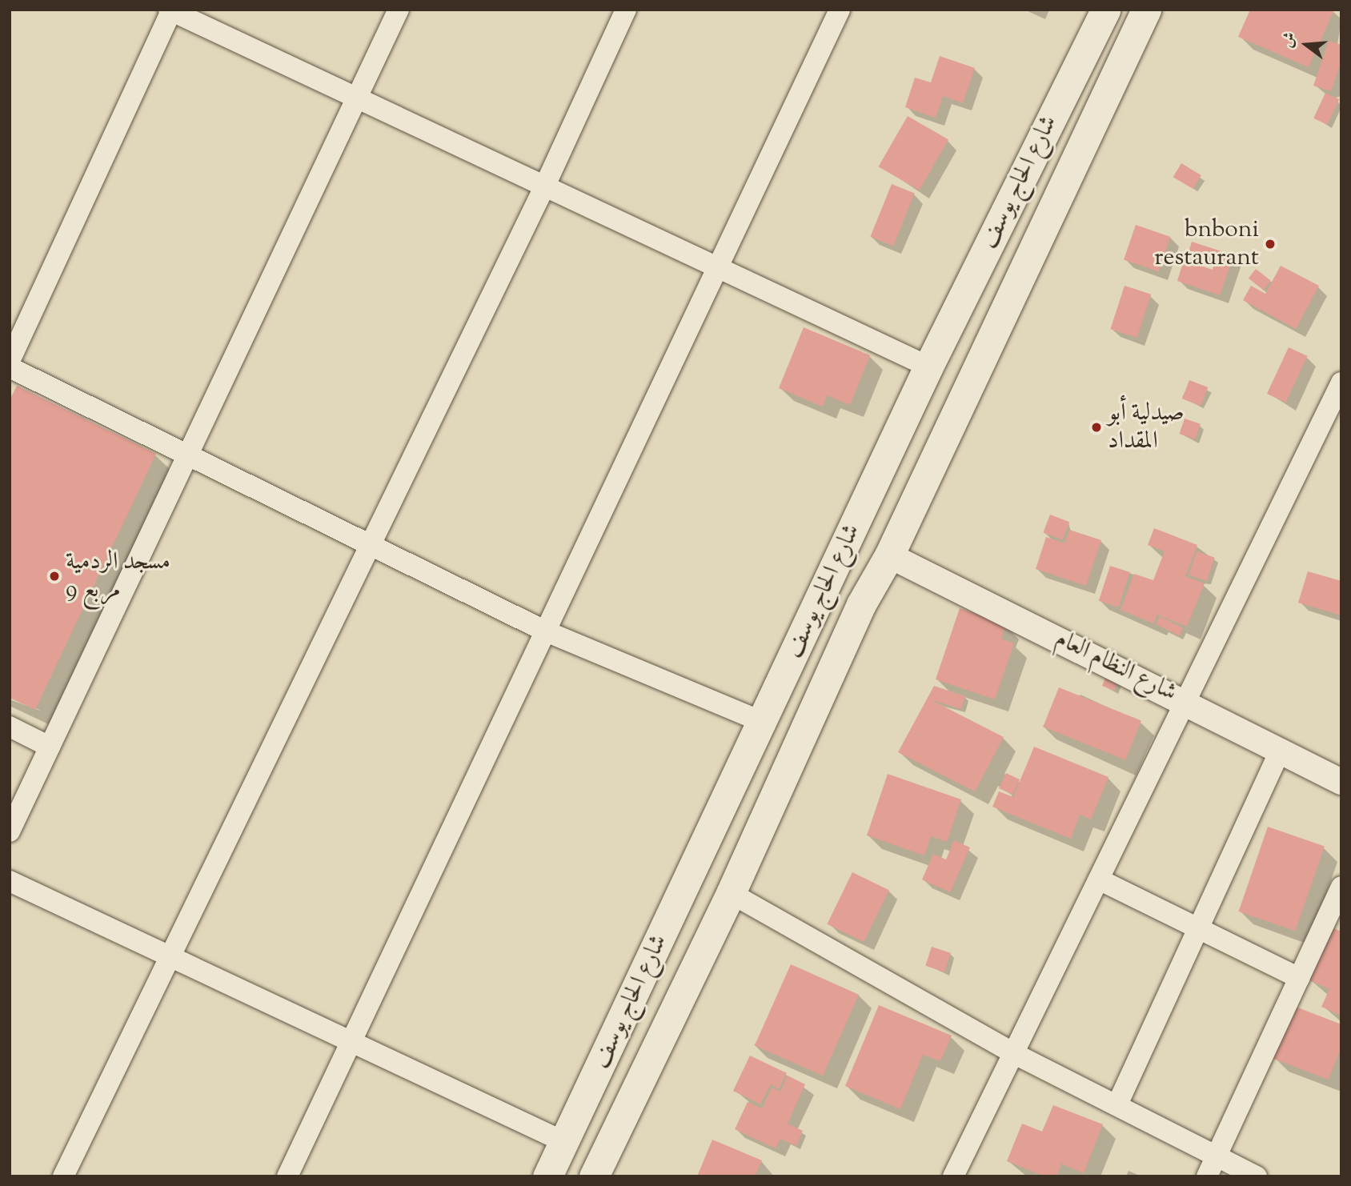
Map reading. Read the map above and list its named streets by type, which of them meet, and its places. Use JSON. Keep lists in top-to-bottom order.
{
  "streets": {
    "main road": ["شارع الحاج يوسف"],
    "street": ["شارع النظام العام"]
  },
  "crossings": [
    ["شارع الحاج يوسف", "شارع النظام العام"]
  ],
  "places": ["bnboni restaurant", "صيدلية أبو المقداد", "مسجد الردمية مربع 9"],
  "north": "left"
}
